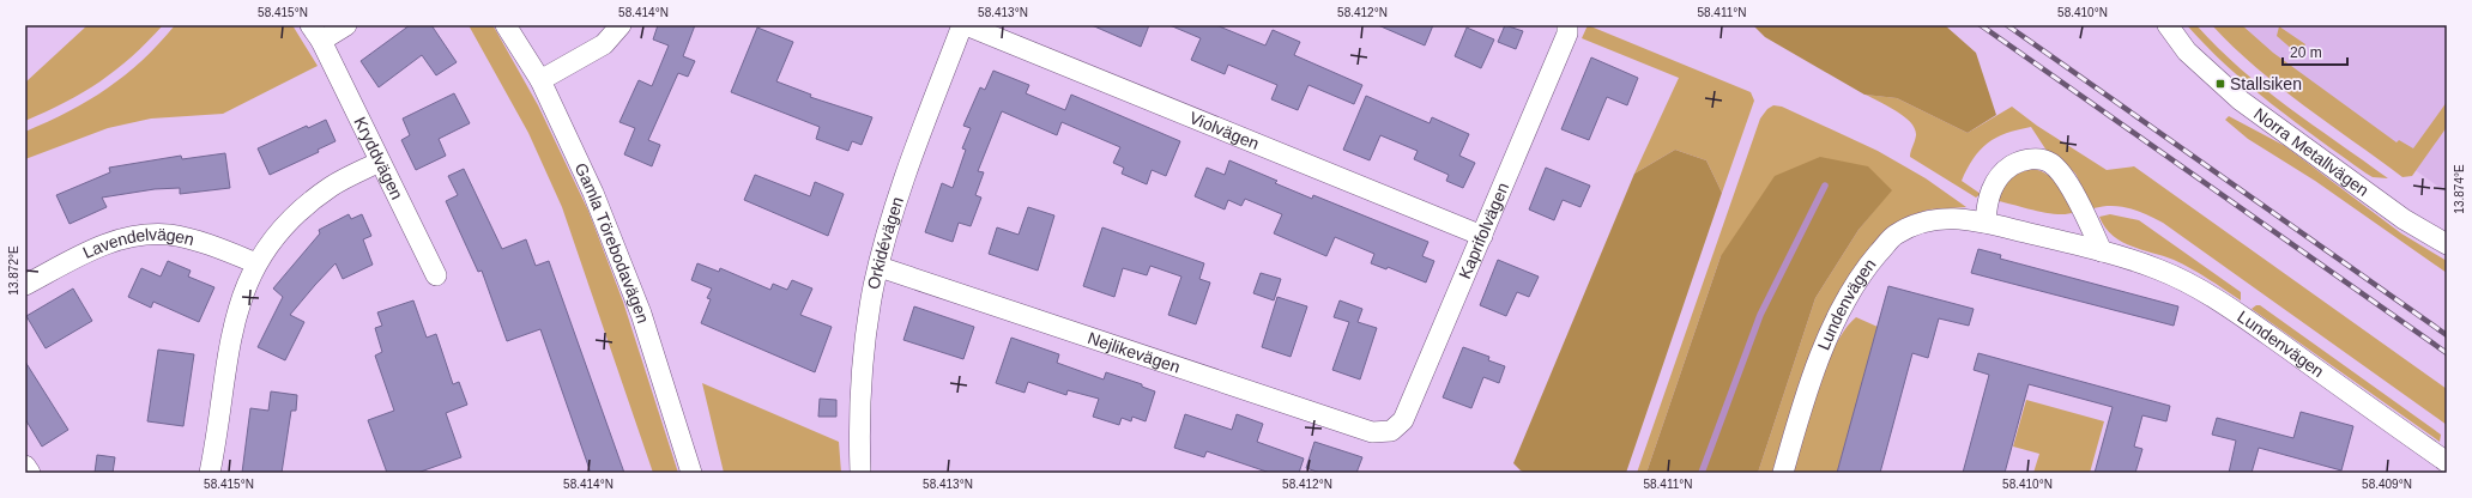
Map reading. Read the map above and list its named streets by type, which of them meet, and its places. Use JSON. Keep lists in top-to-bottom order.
{
  "streets": {
    "street": [
      "Violvägen",
      "Norra Metallvägen",
      "Kryddvägen",
      "Kaprifolvägen",
      "Gamla Törebodavägen",
      "Orkidévägen",
      "Lavendelvägen",
      "Lundenvägen",
      "Nejlikevägen"
    ]
  },
  "crossings": [
    ["Violvägen", "Kaprifolvägen"],
    ["Kaprifolvägen", "Nejlikevägen"],
    ["Orkidévägen", "Nejlikevägen"]
  ],
  "places": {
    "transit": ["Stallsiken"]
  },
  "scale_bar": "20 m",
  "coordinates": [
    "58.415°N",
    "58.414°N",
    "58.413°N",
    "58.412°N",
    "58.411°N",
    "58.410°N",
    "13.874°E",
    "13.872°E",
    "58.409°N"
  ]
}
